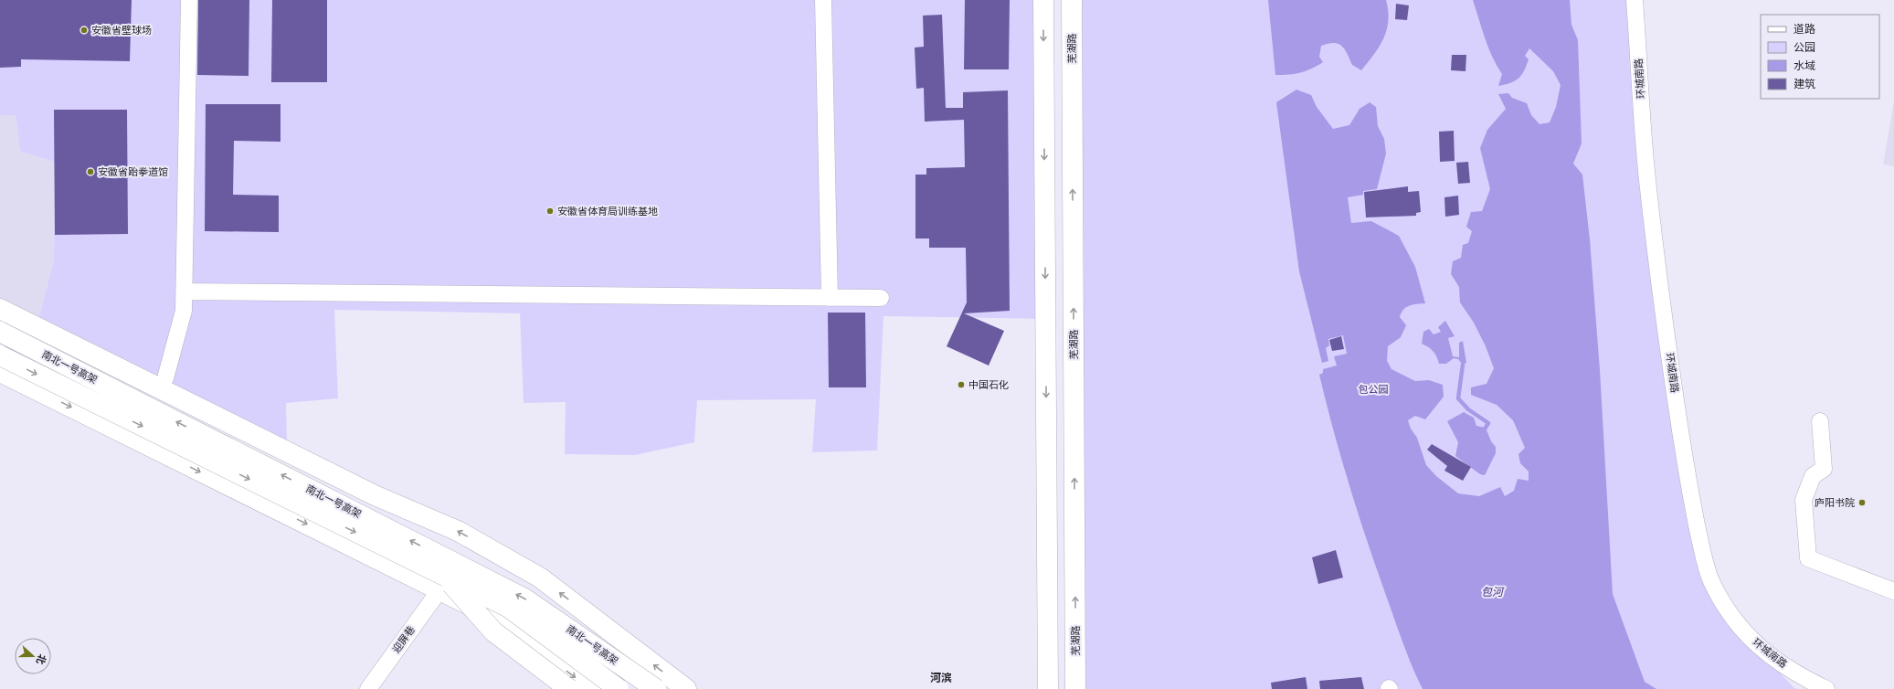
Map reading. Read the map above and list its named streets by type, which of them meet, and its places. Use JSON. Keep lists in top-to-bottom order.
{
  "streets": {
    "main road": ["芜湖路", "南北一号高架"],
    "street": ["环城南路", "迎屏巷"]
  },
  "crossings": [
    ["南北一号高架", "迎屏巷"]
  ],
  "districts": ["河滨"],
  "water": ["包河"],
  "parks": ["包公园"],
  "places": [
    "安徽省壁球场",
    "安徽省跆拳道馆",
    "安徽省体育局训练基地",
    "中国石化",
    "庐阳书院"
  ],
  "legend": [
    "道路",
    "公园",
    "水域",
    "建筑"
  ],
  "north": "right"
}
